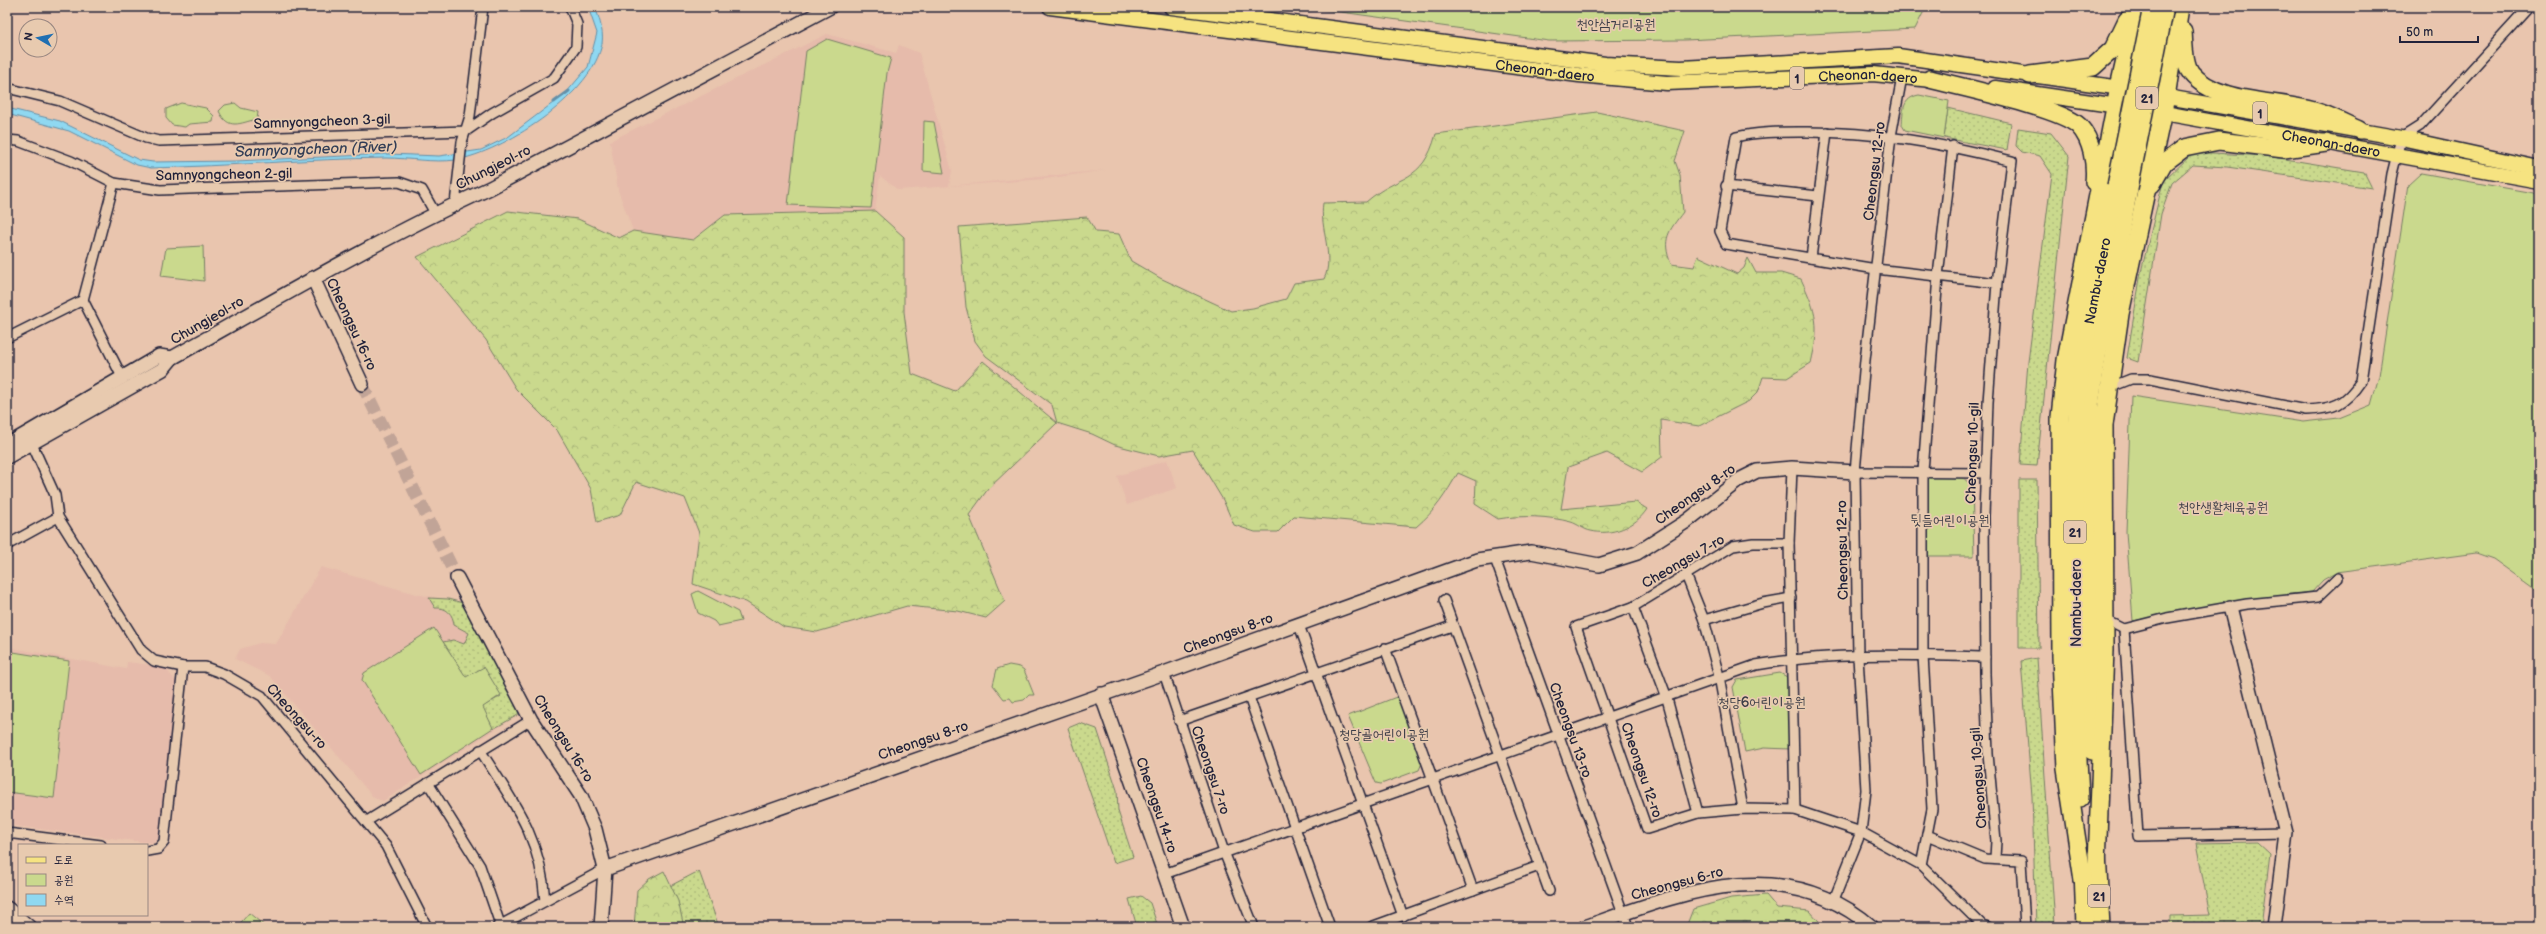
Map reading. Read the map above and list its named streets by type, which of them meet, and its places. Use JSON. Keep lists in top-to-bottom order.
{
  "streets": {
    "highway": ["21", "Nambu-daero"],
    "main road": ["Cheonan-daero", "1"],
    "street": [
      "Samnyongcheon 3-gil",
      "Chungjeol-ro",
      "Cheongsu 12-ro",
      "Samnyongcheon 2-gil",
      "Cheongsu 16-ro",
      "Cheongsu 10-gil",
      "Cheongsu 8-ro",
      "Cheongsu 7-ro",
      "Cheongsu-ro",
      "Cheongsu 13-ro",
      "Cheongsu 14-ro",
      "Cheongsu 6-ro"
    ]
  },
  "crossings": [
    ["Cheonan-daero", "Cheongsu 12-ro"],
    ["21", "Nambu-daero"],
    ["Chungjeol-ro", "Samnyongcheon 2-gil"],
    ["Chungjeol-ro", "Cheongsu 16-ro"],
    ["Cheongsu 12-ro", "Cheongsu 10-gil"],
    ["Cheongsu 12-ro", "Cheongsu 8-ro"],
    ["Cheongsu 12-ro", "Cheongsu 7-ro"],
    ["Cheongsu 12-ro", "Cheongsu 6-ro"],
    ["Cheongsu 16-ro", "Cheongsu 8-ro"],
    ["Cheongsu 8-ro", "Cheongsu 13-ro"],
    ["Cheongsu 8-ro", "Cheongsu 14-ro"],
    ["Cheongsu 13-ro", "Cheongsu 6-ro"]
  ],
  "water": ["Samnyongcheon (River)"],
  "parks": [
    "천안삼거리공원",
    "천안생활체육공원",
    "뒷들어린이공원",
    "청당6어린이공원",
    "청당골어린이공원"
  ],
  "legend": ["도로", "공원", "수역"],
  "scale_bar": "50 m",
  "north": "left"
}
